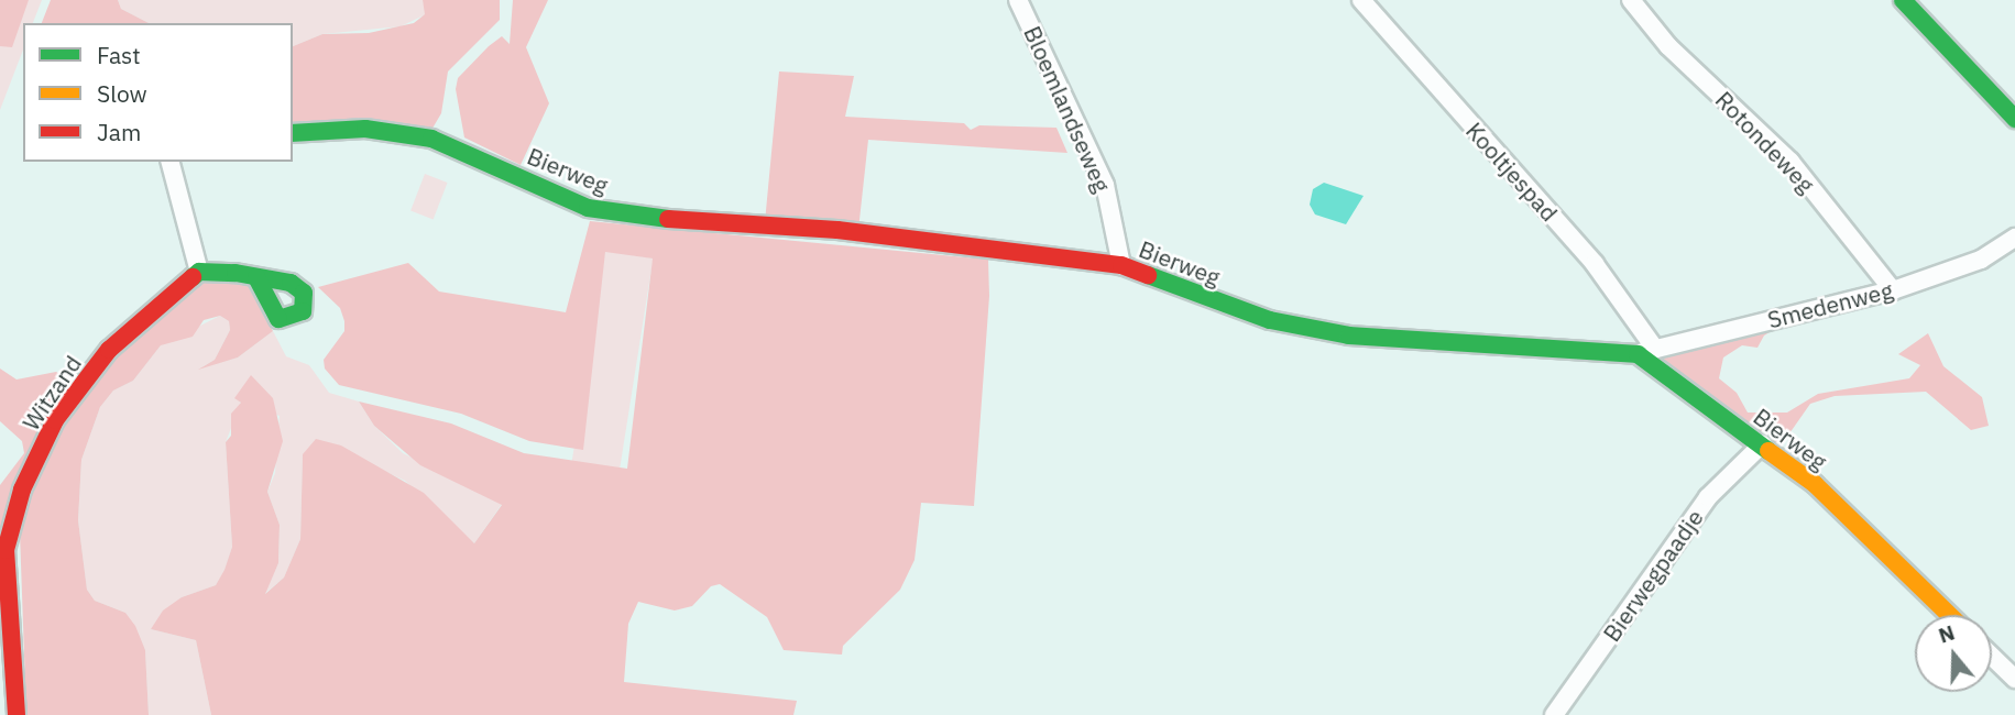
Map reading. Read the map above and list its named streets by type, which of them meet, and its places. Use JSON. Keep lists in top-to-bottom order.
{
  "streets": {
    "street": [
      "Bloemlandseweg",
      "Rotondeweg",
      "Bierweg",
      "Kooltjespad",
      "Smedenweg",
      "Witzand",
      "Bierwegpaadje"
    ]
  },
  "crossings": [
    ["Bloemlandseweg", "Bierweg"],
    ["Rotondeweg", "Smedenweg"],
    ["Bierweg", "Kooltjespad"],
    ["Bierweg", "Smedenweg"],
    ["Bierweg", "Bierwegpaadje"],
    ["Kooltjespad", "Smedenweg"]
  ],
  "legend": ["Fast", "Slow", "Jam"],
  "north": "top"
}
